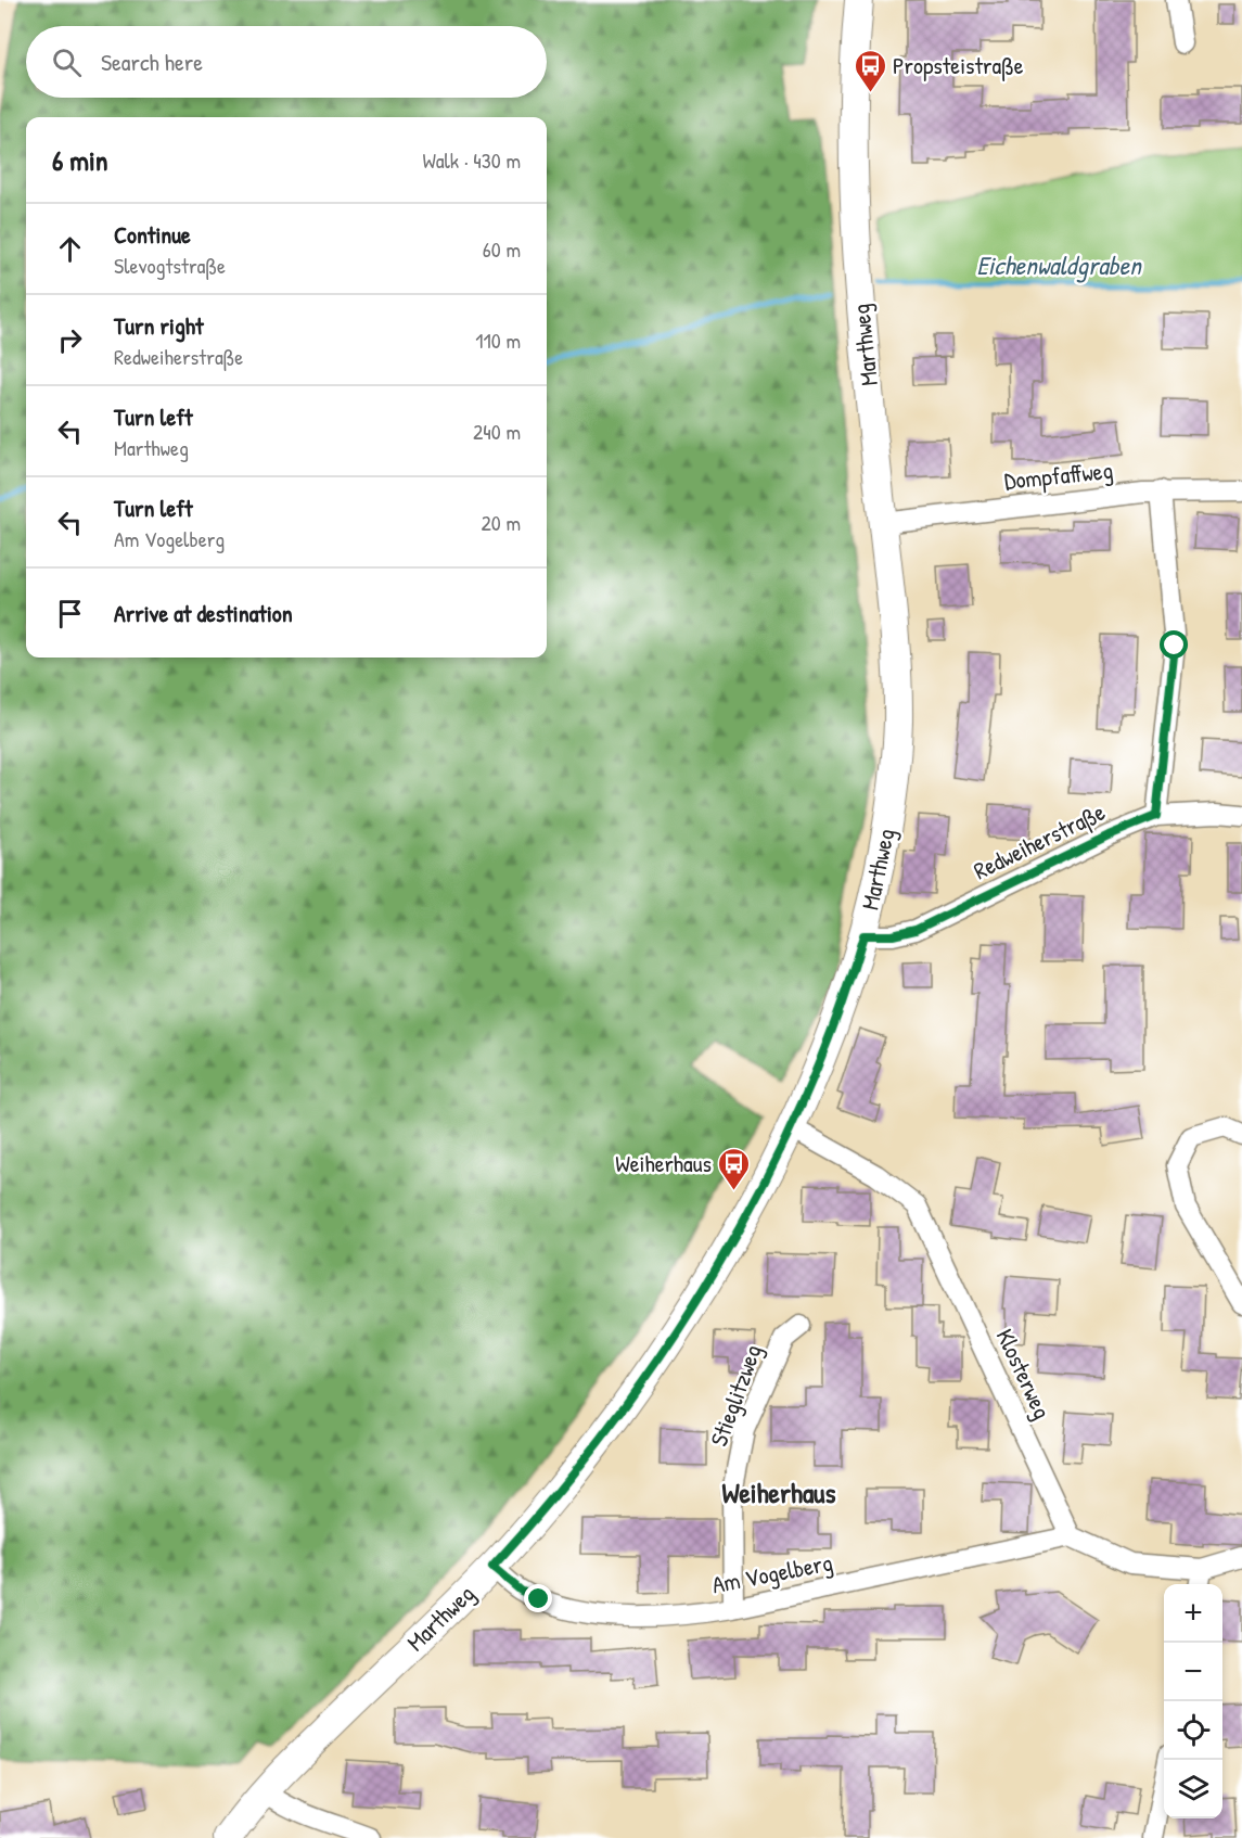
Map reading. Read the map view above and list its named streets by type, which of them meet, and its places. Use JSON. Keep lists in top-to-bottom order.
{
  "streets": {
    "main road": ["Marthweg"],
    "street": [
      "Dompfaffweg",
      "Redweiherstraße",
      "Klosterweg",
      "Stieglitzweg",
      "Am Vogelberg"
    ]
  },
  "crossings": [
    ["Marthweg", "Dompfaffweg"],
    ["Marthweg", "Redweiherstraße"],
    ["Marthweg", "Klosterweg"],
    ["Marthweg", "Am Vogelberg"],
    ["Klosterweg", "Am Vogelberg"],
    ["Stieglitzweg", "Am Vogelberg"]
  ],
  "districts": ["Weiherhaus"],
  "water": ["Eichenwaldgraben"],
  "places": {
    "bus stop": ["Propsteistraße", "Weiherhaus"]
  },
  "page": {
    "search": "Search here",
    "heading": ["6 min", "Walk · 430 m"],
    "list": [
      ["Continue", "Slevogtstraße", "60 m"],
      ["Turn right", "Redweiherstraße", "110 m"],
      ["Turn left", "Marthweg", "240 m"],
      ["Turn left", "Am Vogelberg", "20 m"],
      "Arrive at destination"
    ],
    "map_buttons": ["+", "−"]
  }
}
